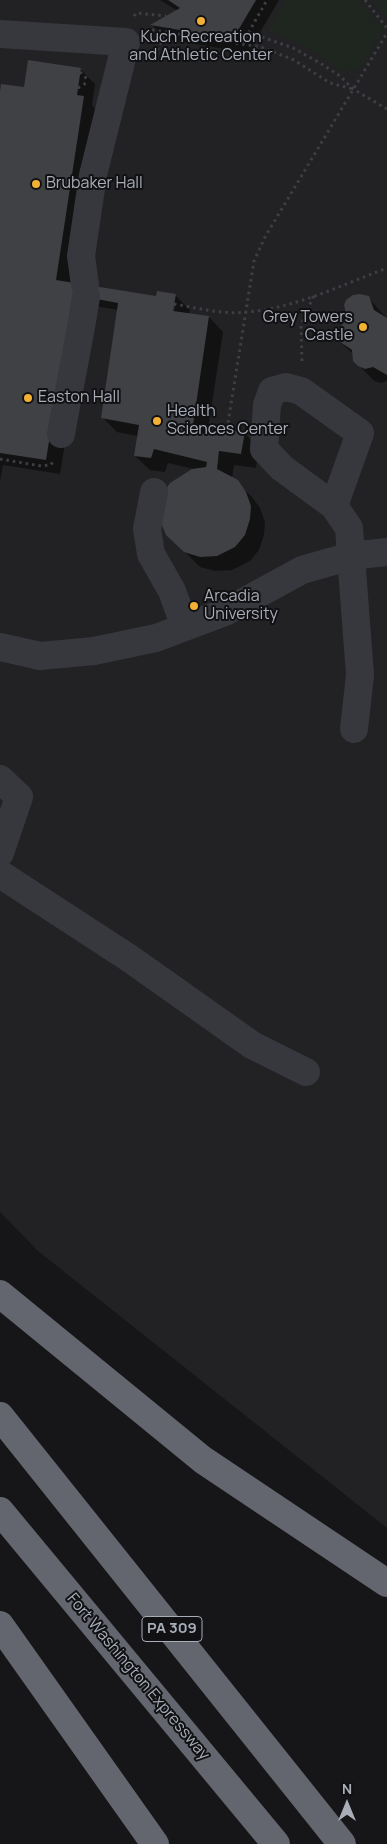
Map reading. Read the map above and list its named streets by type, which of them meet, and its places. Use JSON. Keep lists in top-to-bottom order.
{
  "streets": {
    "highway": ["PA 309", "Fort Washington Expressway"]
  },
  "places": [
    "Kuch Recreation and Athletic Center",
    "Brubaker Hall",
    "Grey Towers Castle",
    "Easton Hall",
    "Health Sciences Center",
    "Arcadia University"
  ],
  "north": "top"
}
